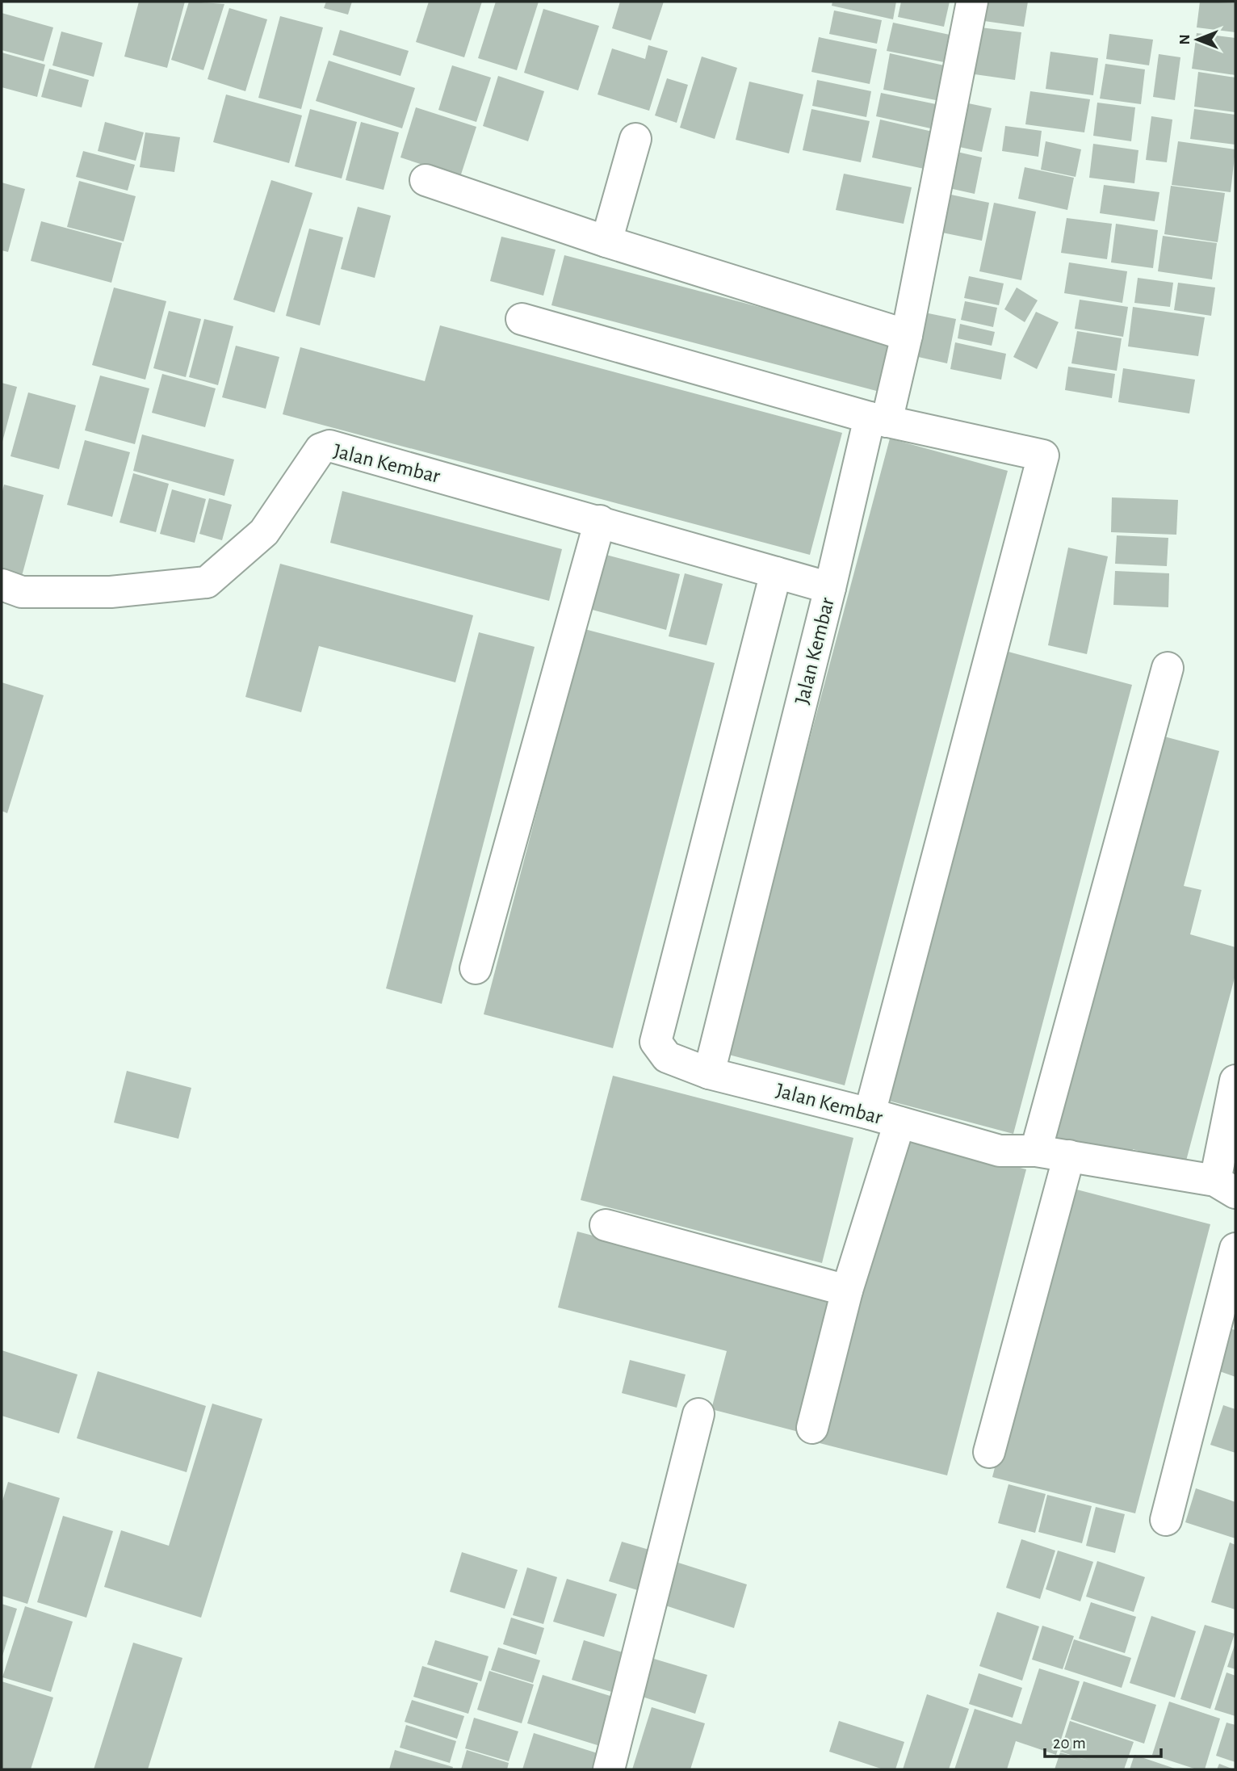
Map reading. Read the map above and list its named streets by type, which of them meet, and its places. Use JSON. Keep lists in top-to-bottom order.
{
  "streets": {
    "street": ["Jalan Kembar"]
  },
  "scale_bar": "20 m",
  "north": "left"
}
